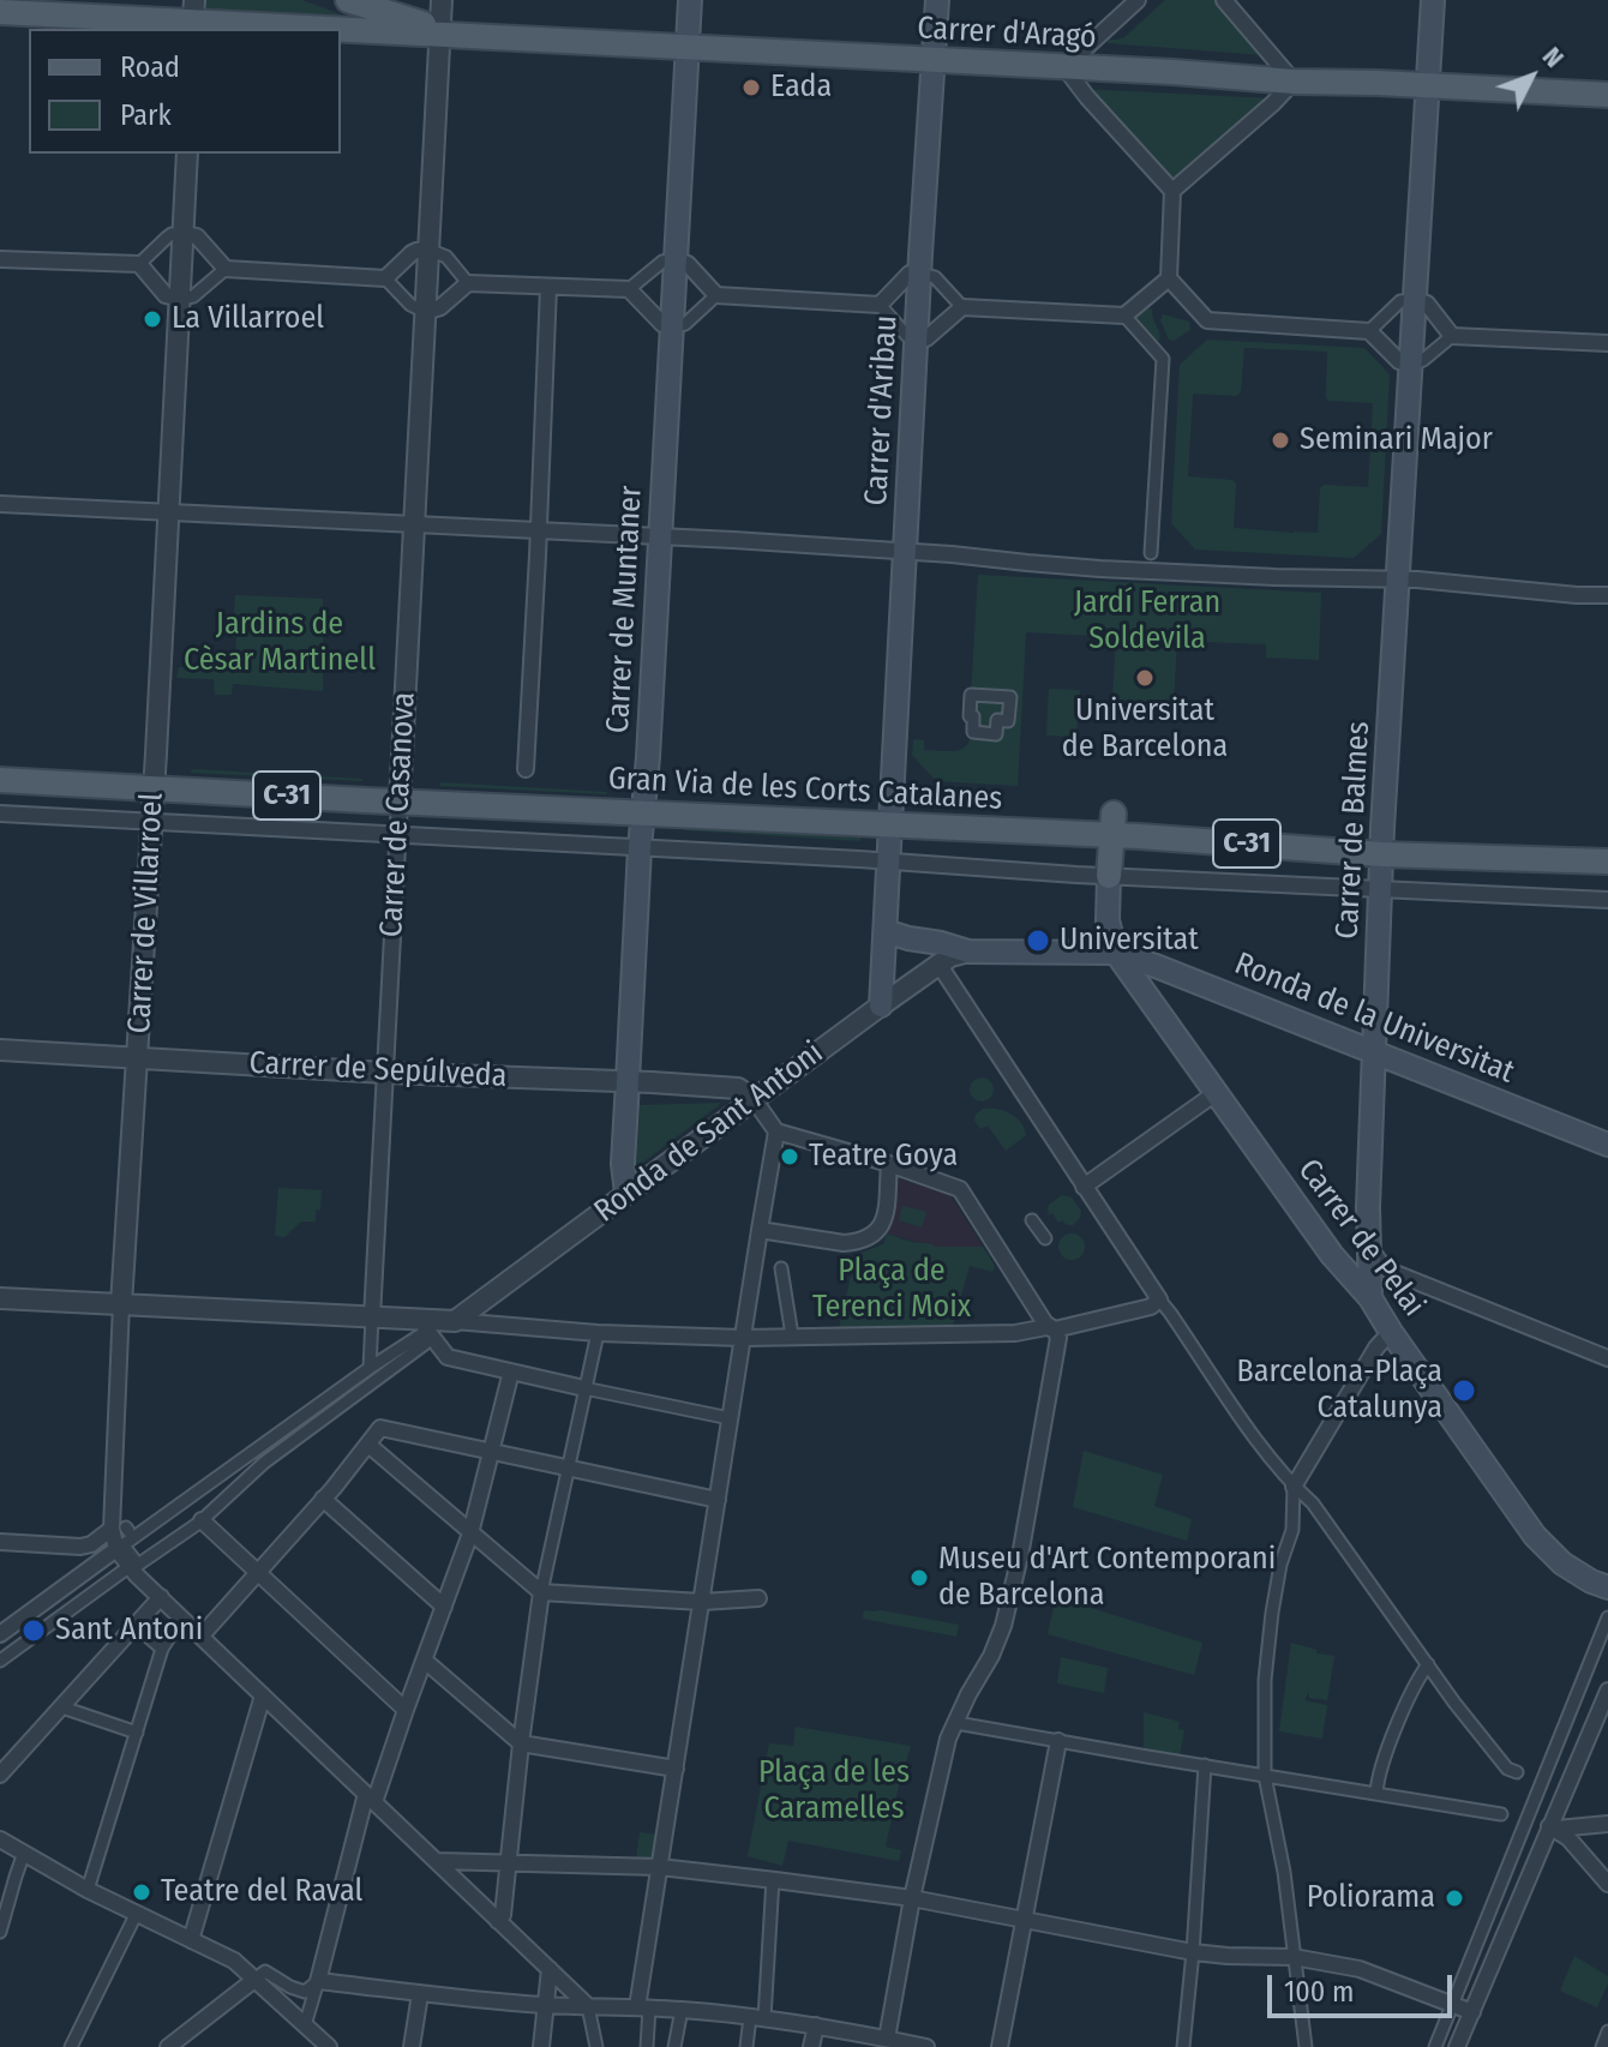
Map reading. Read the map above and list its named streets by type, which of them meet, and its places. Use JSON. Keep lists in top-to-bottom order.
{
  "streets": {
    "main road": [
      "Carrer d'Aragó",
      "Carrer d'Aribau",
      "Carrer de Muntaner",
      "Gran Via de les Corts Catalanes",
      "C-31",
      "Carrer de Balmes",
      "Ronda de la Universitat",
      "Carrer de Pelai"
    ],
    "street": [
      "Carrer de Casanova",
      "Carrer de Villarroel",
      "Carrer de Sepúlveda",
      "Ronda de Sant Antoni"
    ]
  },
  "crossings": [
    ["Carrer d'Aragó", "Carrer d'Aribau"],
    ["Carrer d'Aragó", "Carrer de Muntaner"],
    ["Carrer d'Aragó", "Carrer de Casanova"],
    ["Carrer d'Aragó", "Carrer de Balmes"],
    ["Carrer d'Aribau", "Gran Via de les Corts Catalanes"],
    ["Carrer d'Aribau", "Ronda de la Universitat"],
    ["Carrer d'Aribau", "Ronda de Sant Antoni"],
    ["Carrer de Muntaner", "Gran Via de les Corts Catalanes"],
    ["Carrer de Muntaner", "Carrer de Sepúlveda"],
    ["Carrer de Muntaner", "Ronda de Sant Antoni"],
    ["Gran Via de les Corts Catalanes", "Carrer de Casanova"],
    ["Gran Via de les Corts Catalanes", "Carrer de Balmes"],
    ["Gran Via de les Corts Catalanes", "Carrer de Villarroel"],
    ["Carrer de Casanova", "Carrer de Sepúlveda"],
    ["Carrer de Balmes", "Ronda de la Universitat"],
    ["Carrer de Balmes", "Carrer de Pelai"],
    ["Carrer de Villarroel", "Carrer de Sepúlveda"],
    ["Ronda de la Universitat", "Ronda de Sant Antoni"],
    ["Ronda de la Universitat", "Carrer de Pelai"],
    ["Carrer de Sepúlveda", "Ronda de Sant Antoni"]
  ],
  "parks": [
    "Jardí Ferran Soldevila",
    "Jardins de Cèsar Martinell",
    "Plaça de Terenci Moix",
    "Plaça de les Caramelles"
  ],
  "places": [
    "Eada",
    "La Villarroel",
    "Seminari Major",
    "Universitat de Barcelona",
    "Universitat",
    "Teatre Goya",
    "Barcelona-Plaça Catalunya",
    "Museu d'Art Contemporani de Barcelona",
    "Sant Antoni",
    "Teatre del Raval",
    "Poliorama"
  ],
  "legend": ["Road", "Park"],
  "scale_bar": "100 m",
  "north": "top right"
}
